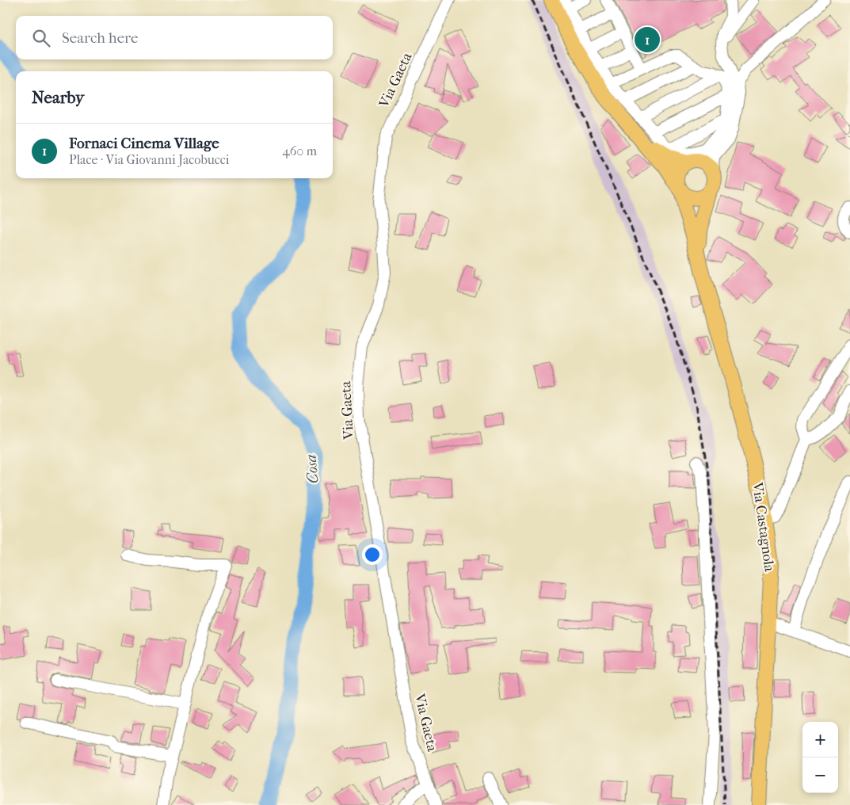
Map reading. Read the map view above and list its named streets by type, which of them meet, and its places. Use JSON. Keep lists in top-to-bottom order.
{
  "streets": {
    "main road": ["Via Castagnola"],
    "street": ["Via Gaeta"]
  },
  "water": ["Cosa"],
  "page": {
    "search": "Search here",
    "pins": "1",
    "heading": "Nearby",
    "list": [
      {
        "mark": "1",
        "name": "Fornaci Cinema Village",
        "note": "Place · Via Giovanni Jacobucci",
        "value": "460 m"
      }
    ],
    "map_buttons": ["+", "−"]
  }
}
